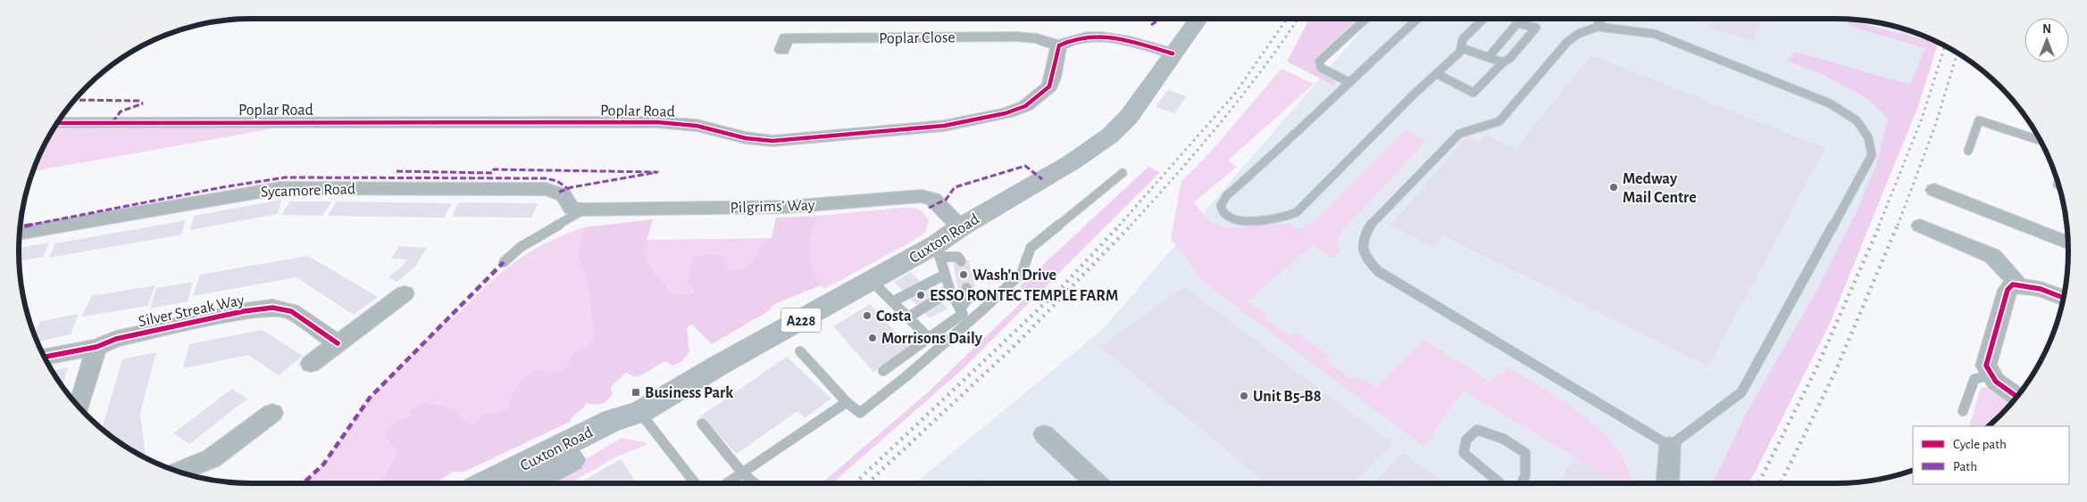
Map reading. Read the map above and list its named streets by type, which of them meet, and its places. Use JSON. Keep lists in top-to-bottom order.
{
  "streets": {
    "main road": ["Cuxton Road", "A228"],
    "street": [
      "Poplar Close",
      "Poplar Road",
      "Sycamore Road",
      "Pilgrims' Way",
      "Silver Streak Way"
    ]
  },
  "crossings": [
    ["Poplar Close", "Poplar Road"],
    ["Sycamore Road", "Pilgrims' Way"],
    ["Pilgrims' Way", "Cuxton Road"]
  ],
  "places": {
    "other": [
      "Medway Mail Centre",
      "Wash'n Drive",
      "ESSO RONTEC TEMPLE FARM",
      "Costa",
      "Morrisons Daily",
      "Unit B5-B8"
    ],
    "transit": ["Business Park"]
  },
  "legend": ["Cycle path", "Path"],
  "north": "top"
}
